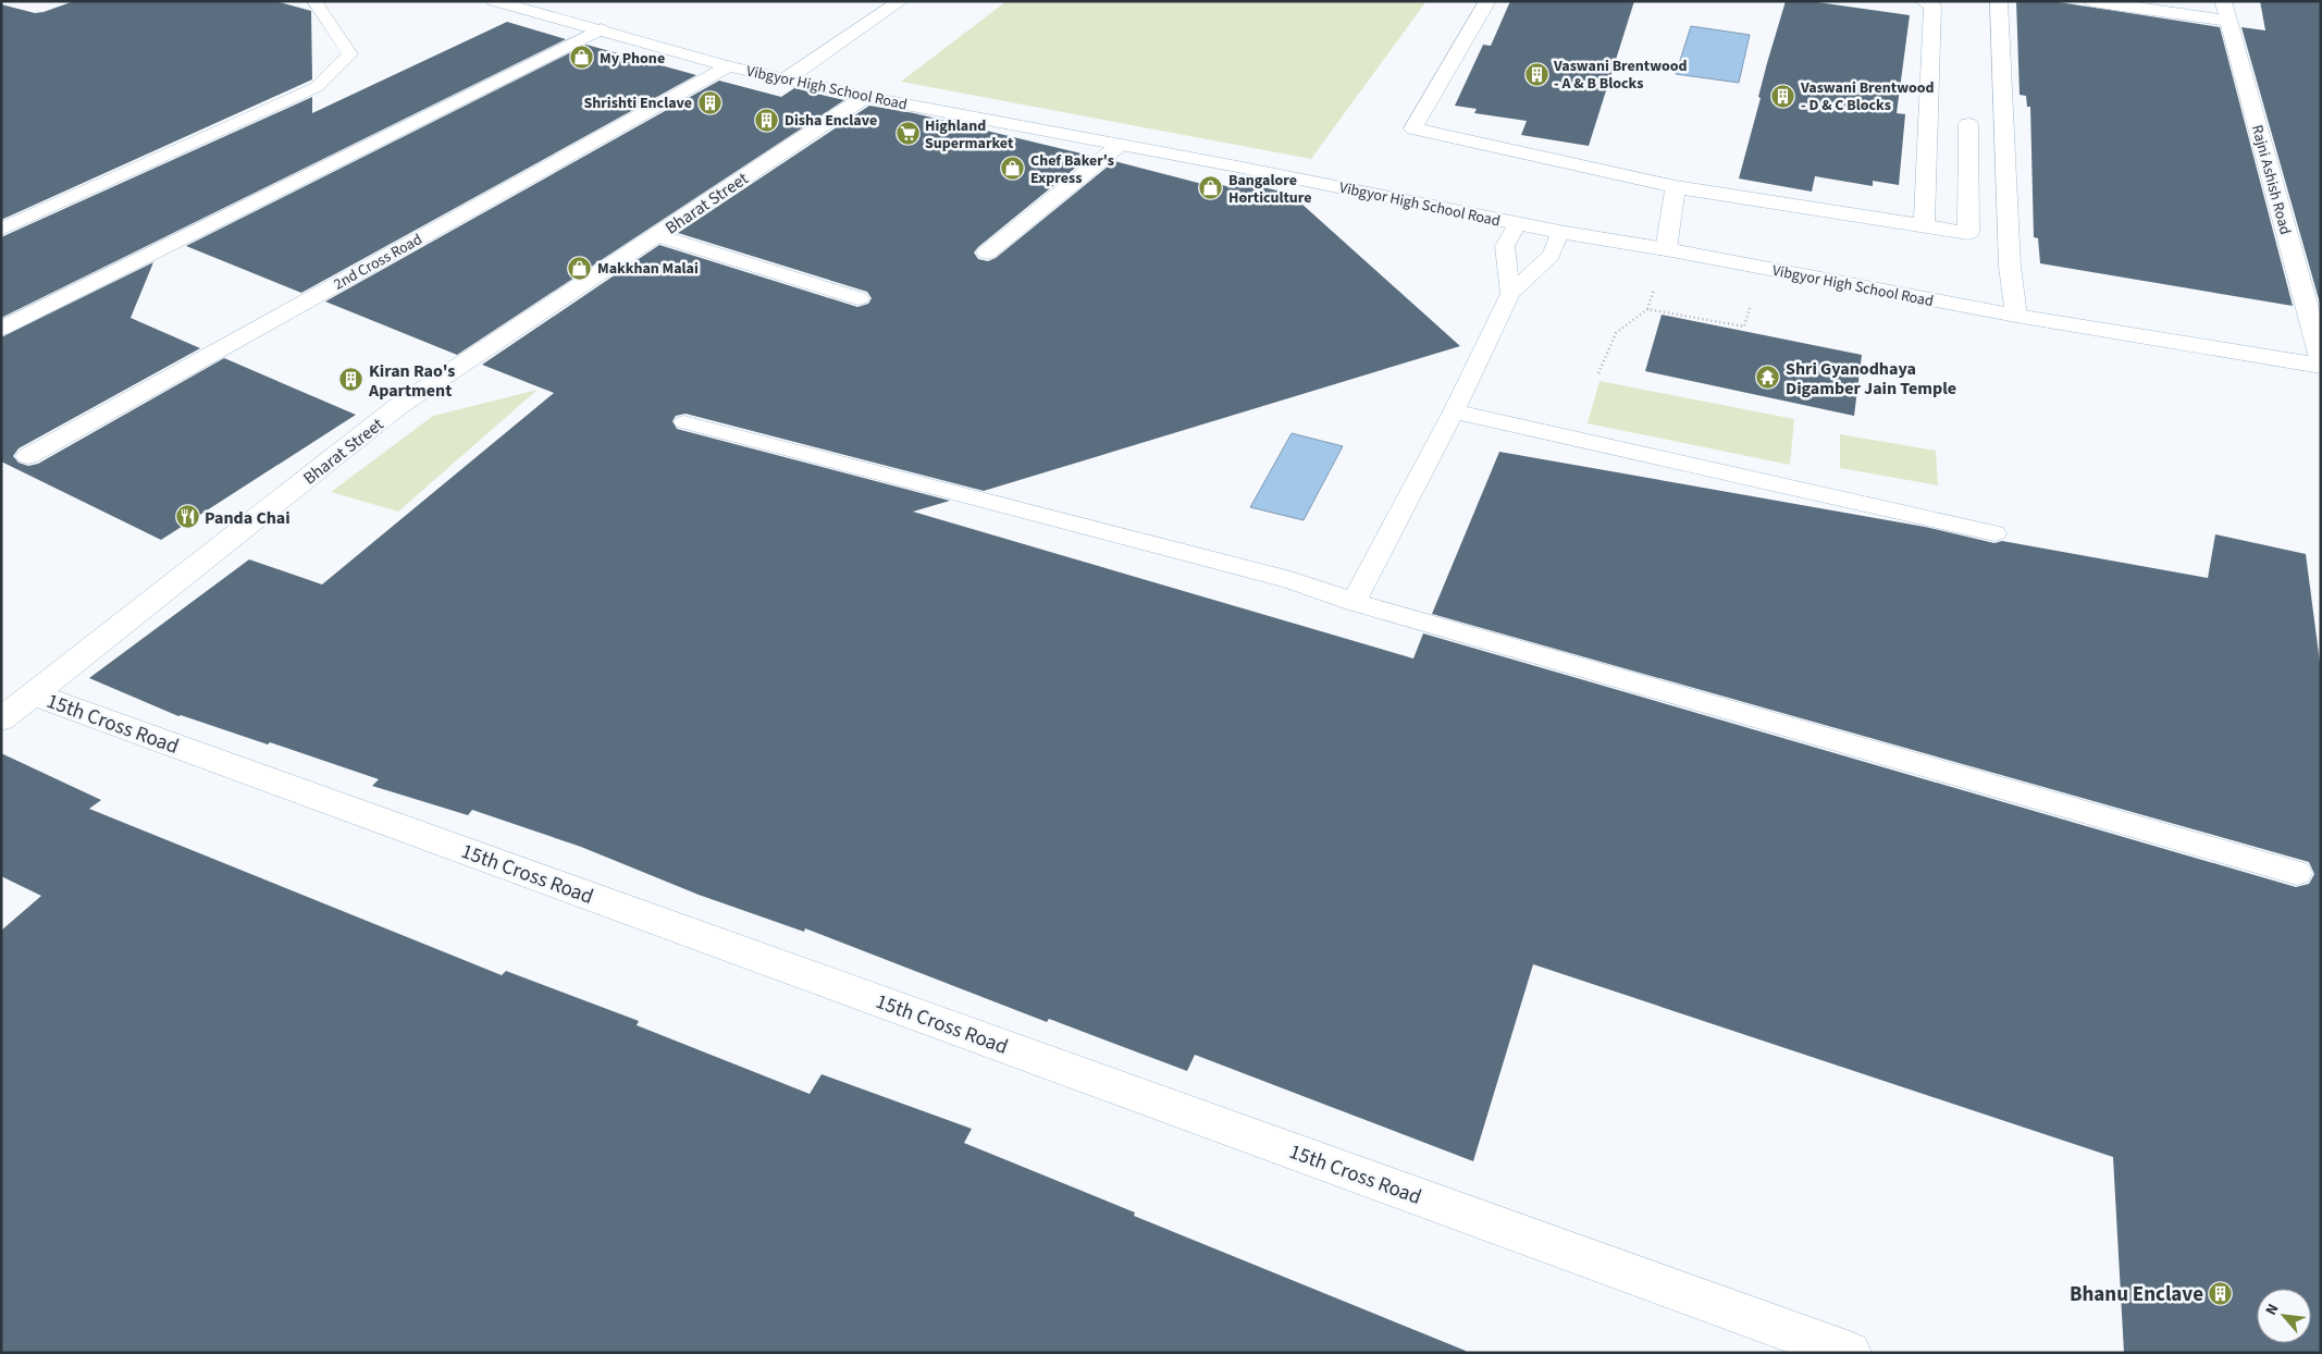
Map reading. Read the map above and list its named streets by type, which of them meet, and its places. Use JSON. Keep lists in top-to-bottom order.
{
  "streets": {
    "street": [
      "Vibgyor High School Road",
      "Rajni Ashish Road",
      "Bharat Street",
      "2nd Cross Road",
      "15th Cross Road"
    ]
  },
  "crossings": [
    ["Vibgyor High School Road", "Bharat Street"],
    ["Vibgyor High School Road", "2nd Cross Road"],
    ["Bharat Street", "15th Cross Road"]
  ],
  "places": {
    "shop": [
      "My Phone",
      "Chef Baker's Express",
      "Bangalore Horticulture",
      "Makkhan Malai"
    ],
    "building": [
      "Vaswani Brentwood - A & B Blocks",
      "Vaswani Brentwood - D & C Blocks",
      "Shrishti Enclave",
      "Disha Enclave",
      "Kiran Rao's Apartment",
      "Bhanu Enclave"
    ],
    "supermarket": ["Highland Supermarket"],
    "temple": ["Shri Gyanodhaya Digamber Jain Temple"],
    "restaurant": ["Panda Chai"]
  },
  "north": "top left"
}
